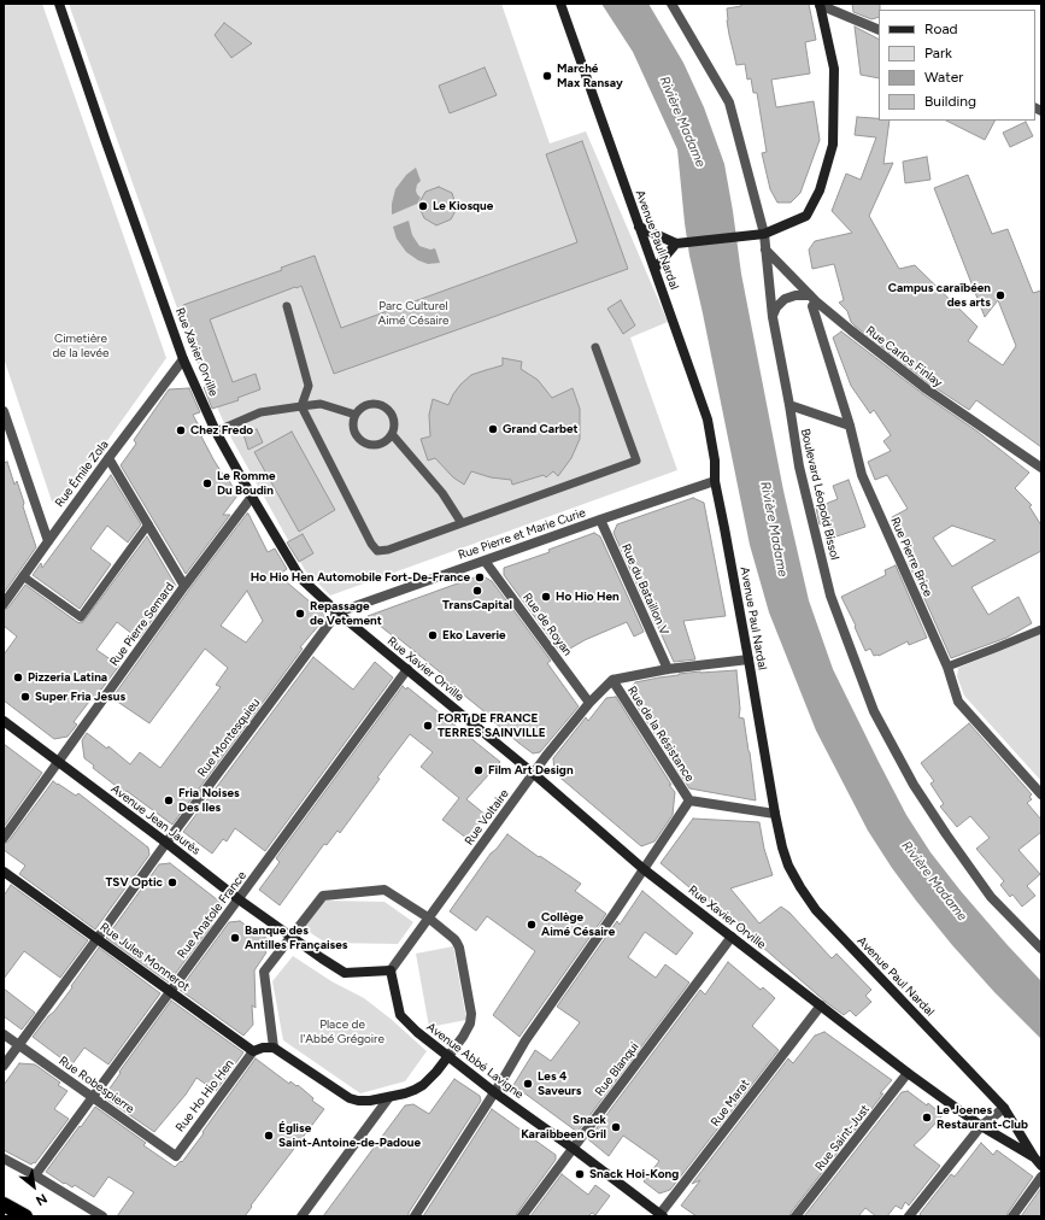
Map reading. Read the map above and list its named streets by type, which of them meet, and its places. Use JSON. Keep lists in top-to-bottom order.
{
  "streets": {
    "main road": [
      "Avenue Paul Nardal",
      "Rue Xavier Orville",
      "Avenue Jean Jaurès",
      "Rue Jules Monnerot",
      "Avenue Abbé Lavigne"
    ],
    "street": [
      "Rue Carlos Finlay",
      "Rue Émile Zola",
      "Boulevard Léopold Bissol",
      "Rue Pierre et Marie Curie",
      "Rue Pierre Brice",
      "Rue du Bataillon V",
      "Rue Pierre Semard",
      "Rue de Royan",
      "Rue de la Résistance",
      "Rue Montesquieu",
      "Rue Voltaire",
      "Rue Anatole France",
      "Rue Blanqui",
      "Rue Robespierre",
      "Rue Ho Hio Hen",
      "Rue Marat",
      "Rue Saint-Just"
    ]
  },
  "crossings": [
    ["Avenue Paul Nardal", "Rue Xavier Orville"],
    ["Avenue Paul Nardal", "Rue Pierre et Marie Curie"],
    ["Rue Xavier Orville", "Rue Émile Zola"],
    ["Rue Xavier Orville", "Rue Pierre et Marie Curie"],
    ["Rue Xavier Orville", "Rue Pierre Semard"],
    ["Rue Xavier Orville", "Rue Montesquieu"],
    ["Rue Xavier Orville", "Rue Voltaire"],
    ["Rue Xavier Orville", "Rue Anatole France"],
    ["Rue Xavier Orville", "Rue Blanqui"],
    ["Rue Xavier Orville", "Rue Marat"],
    ["Rue Xavier Orville", "Rue Saint-Just"],
    ["Rue Carlos Finlay", "Boulevard Léopold Bissol"],
    ["Rue Carlos Finlay", "Rue Pierre Brice"],
    ["Rue Pierre et Marie Curie", "Rue du Bataillon V"],
    ["Rue Pierre et Marie Curie", "Rue de Royan"],
    ["Rue Pierre et Marie Curie", "Rue Montesquieu"],
    ["Rue Pierre Semard", "Avenue Jean Jaurès"],
    ["Rue de Royan", "Rue Voltaire"],
    ["Rue de la Résistance", "Rue Voltaire"],
    ["Rue Montesquieu", "Avenue Jean Jaurès"],
    ["Rue Montesquieu", "Rue Jules Monnerot"],
    ["Rue Montesquieu", "Rue Robespierre"],
    ["Rue Voltaire", "Avenue Abbé Lavigne"],
    ["Avenue Jean Jaurès", "Rue Anatole France"],
    ["Rue Anatole France", "Rue Jules Monnerot"],
    ["Rue Anatole France", "Rue Robespierre"],
    ["Rue Jules Monnerot", "Rue Ho Hio Hen"],
    ["Avenue Abbé Lavigne", "Rue Blanqui"],
    ["Avenue Abbé Lavigne", "Rue Marat"],
    ["Rue Robespierre", "Rue Ho Hio Hen"]
  ],
  "water": ["Rivière Madame"],
  "parks": ["Parc Culturel Aimé Césaire", "Cimetière de la levée", "Place de l'Abbé Grégoire"],
  "places": [
    "Marché Max Ransay",
    "Le Kiosque",
    "Campus caraïbéen des arts",
    "Grand Carbet",
    "Chez Fredo",
    "Le Romme Du Boudin",
    "Ho Hio Hen Automobile Fort-De-France",
    "TransCapital",
    "Ho Hio Hen",
    "Repassage de Vetement",
    "Eko Laverie",
    "Pizzeria Latina",
    "Super Fria Jesus",
    "FORT DE FRANCE TERRES SAINVILLE",
    "Film Art Design",
    "Fria Noises Des Iles",
    "TSV Optic",
    "Collège Aimé Césaire",
    "Banque des Antilles Françaises",
    "Les 4 Saveurs",
    "Le Joenes Restaurant-Club",
    "Snack Karaibbeen Gril",
    "Église Saint-Antoine-de-Padoue",
    "Snack Hoi-Kong"
  ],
  "legend": [
    "Road",
    "Park",
    "Water",
    "Building"
  ],
  "north": "bottom right"
}
